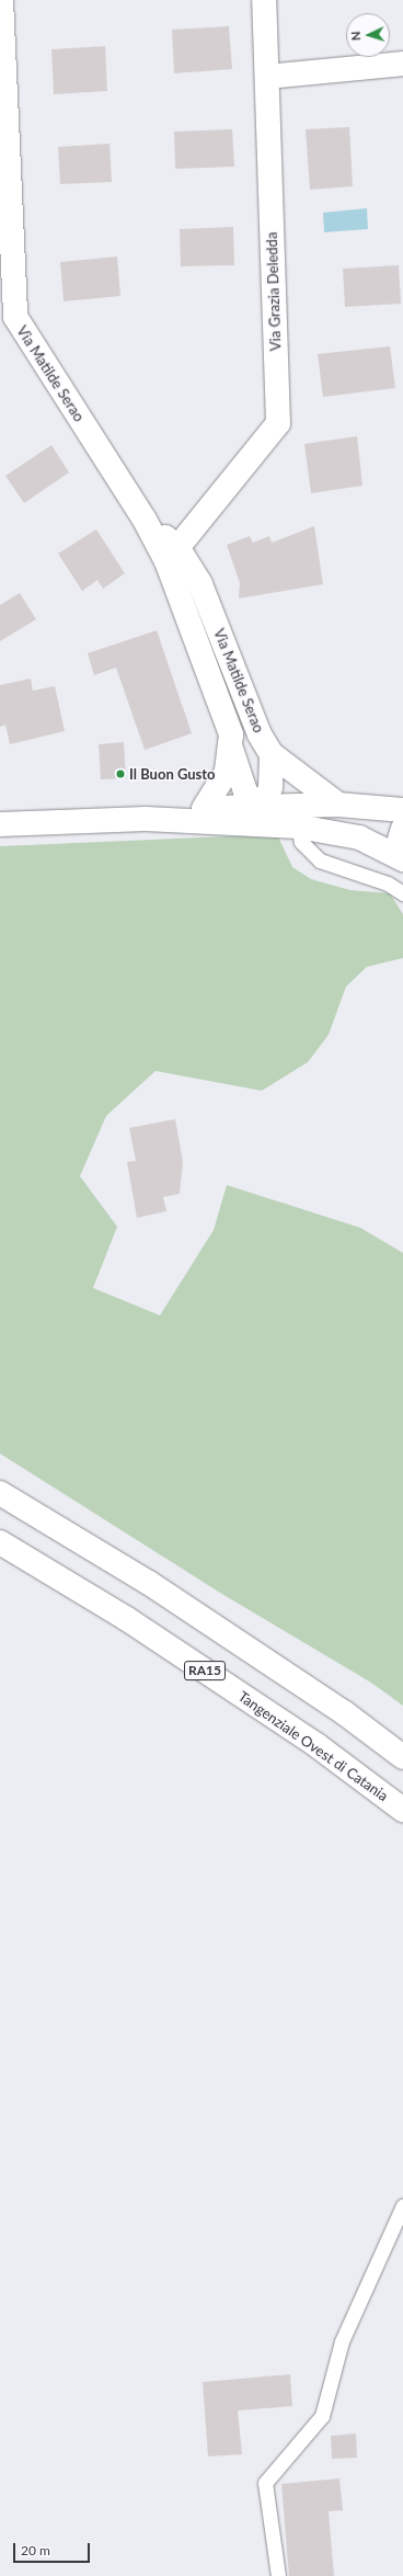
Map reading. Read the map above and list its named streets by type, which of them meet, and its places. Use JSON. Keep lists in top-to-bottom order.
{
  "streets": {
    "main road": [
      "Via Grazia Deledda",
      "Via Matilde Serao",
      "RA15",
      "Tangenziale Ovest di Catania"
    ]
  },
  "crossings": [
    ["Via Grazia Deledda", "Via Matilde Serao"]
  ],
  "places": ["Il Buon Gusto"],
  "scale_bar": "20 m",
  "north": "left"
}
